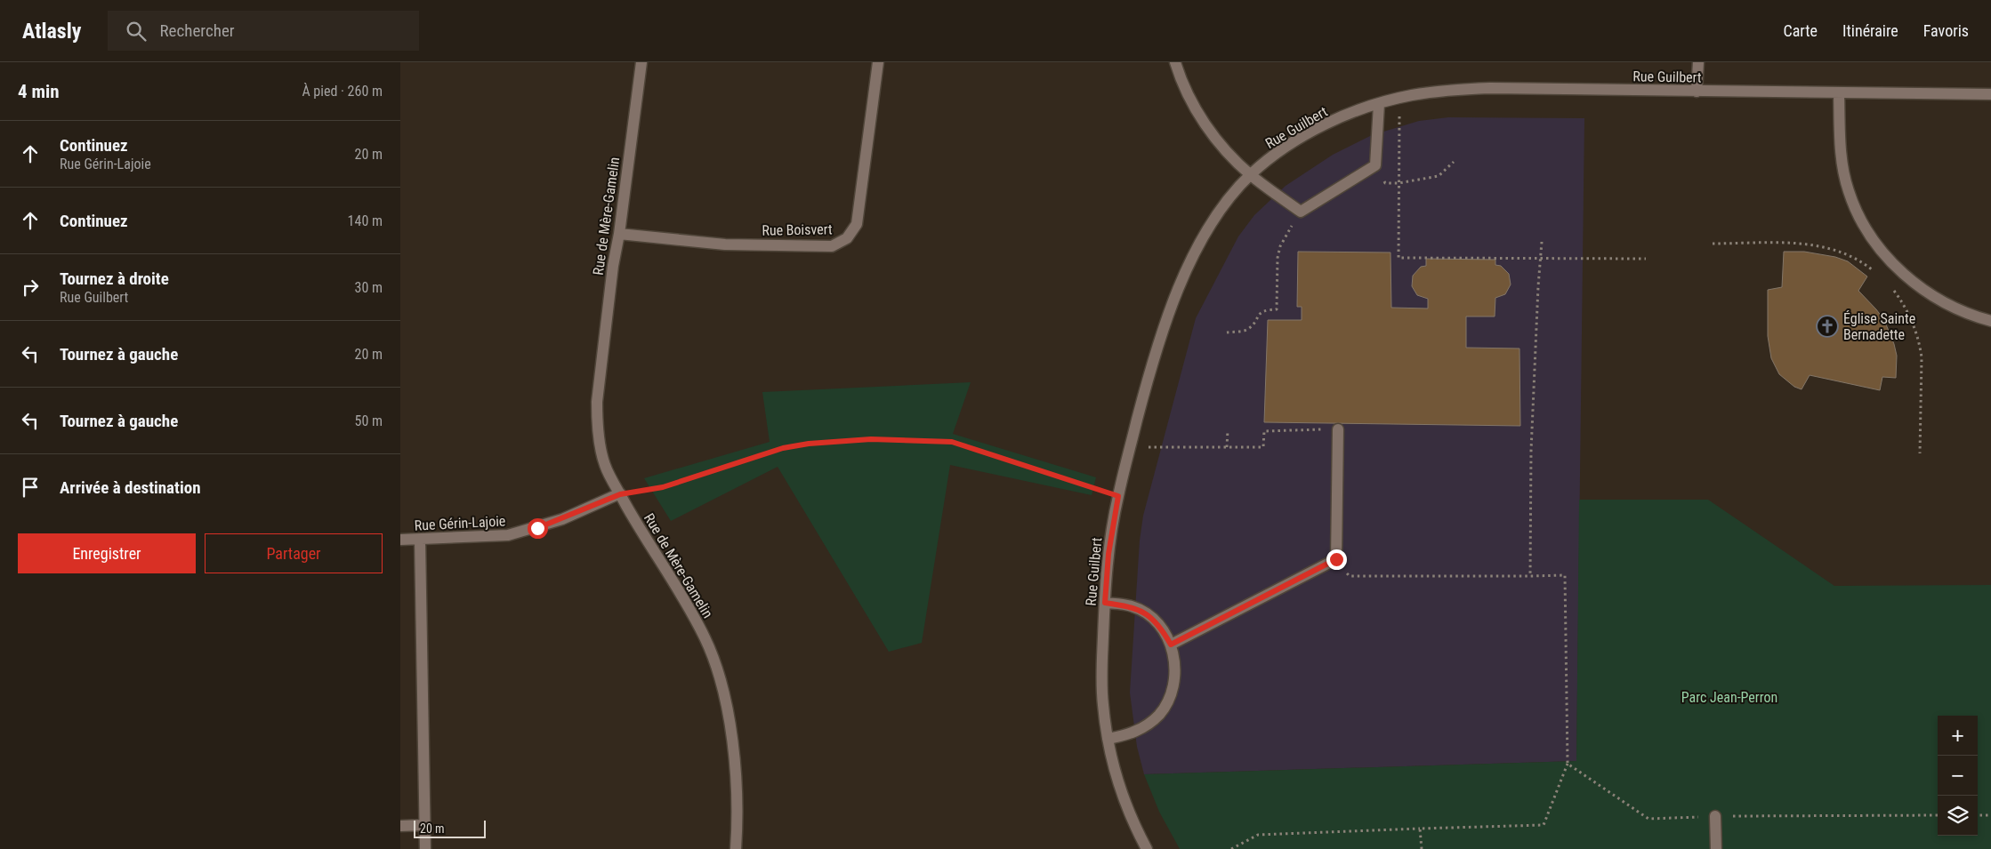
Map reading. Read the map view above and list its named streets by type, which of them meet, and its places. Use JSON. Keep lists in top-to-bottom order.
{
  "streets": {
    "street": [
      "Rue Guilbert",
      "Rue de Mère-Gamelin",
      "Rue Boisvert",
      "Rue Gérin-Lajoie"
    ]
  },
  "crossings": [
    ["Rue de Mère-Gamelin", "Rue Boisvert"],
    ["Rue de Mère-Gamelin", "Rue Gérin-Lajoie"]
  ],
  "parks": ["Parc Jean-Perron"],
  "places": {
    "church": ["Église Sainte Bernadette"]
  },
  "scale_bar": "20 m",
  "page": {
    "header": "Atlasly",
    "search": "Rechercher",
    "nav": ["Carte", "Itinéraire", "Favoris"],
    "heading": ["4 min", "À pied · 260 m"],
    "list": [
      ["Continuez", "Rue Gérin-Lajoie", "20 m"],
      ["Continuez", "140 m"],
      ["Tournez à droite", "Rue Guilbert", "30 m"],
      ["Tournez à gauche", "20 m"],
      ["Tournez à gauche", "50 m"],
      "Arrivée à destination"
    ],
    "buttons": ["Enregistrer", "Partager"],
    "map_buttons": ["+", "−"],
    "scale": "20 m"
  }
}
